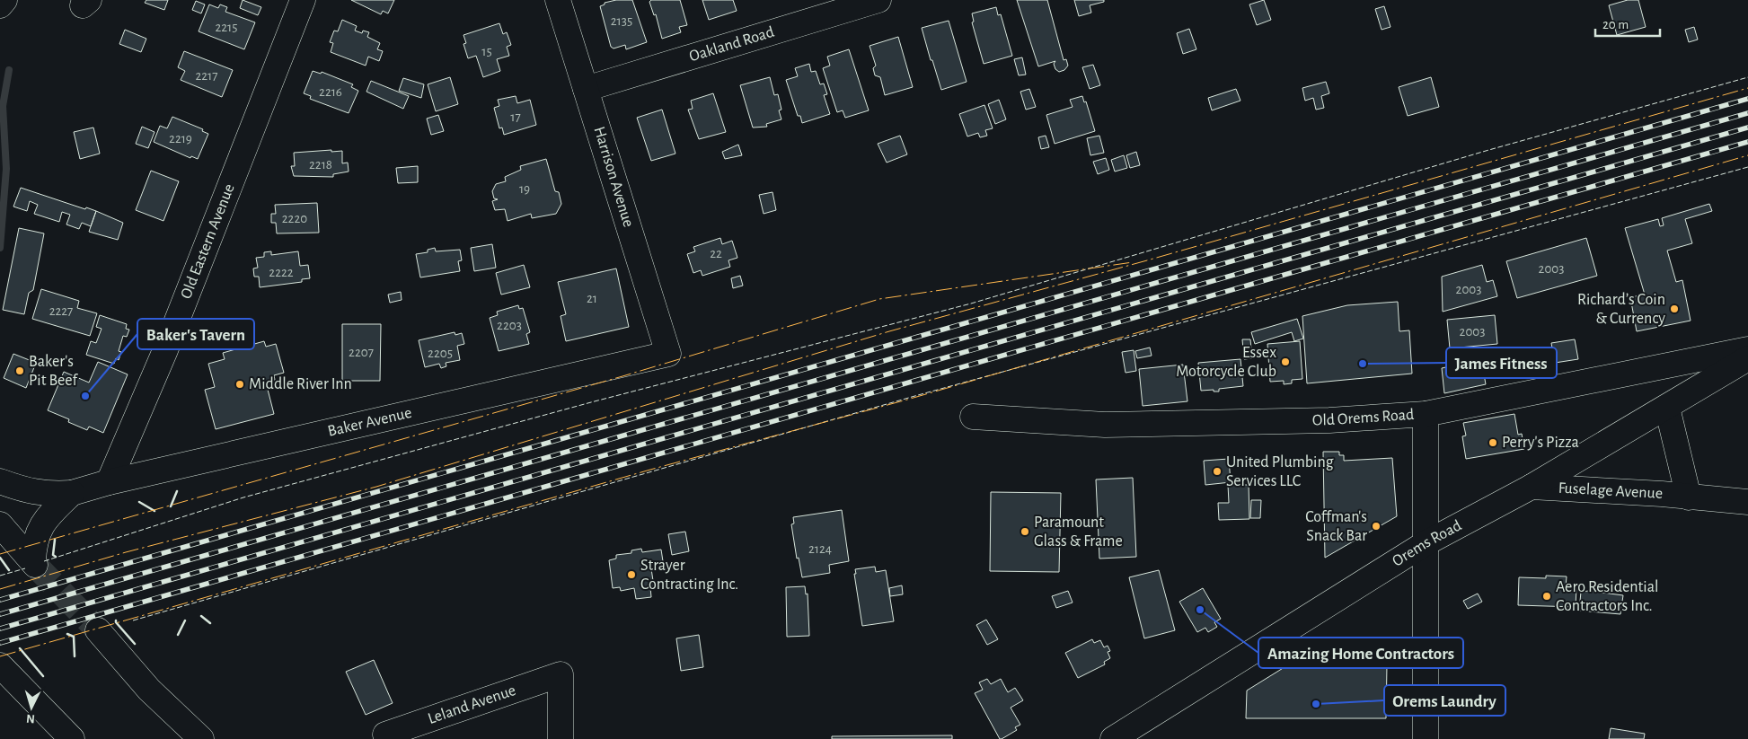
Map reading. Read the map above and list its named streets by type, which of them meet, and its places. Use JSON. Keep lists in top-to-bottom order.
{
  "streets": {
    "street": [
      "Oakland Road",
      "Harrison Avenue",
      "Old Eastern Avenue",
      "Old Orems Road",
      "Baker Avenue",
      "Fuselage Avenue",
      "Orems Road",
      "Leland Avenue"
    ]
  },
  "crossings": [
    ["Oakland Road", "Harrison Avenue"],
    ["Harrison Avenue", "Baker Avenue"],
    ["Old Eastern Avenue", "Baker Avenue"],
    ["Fuselage Avenue", "Orems Road"]
  ],
  "places": [
    "Richard’s Coin & Currency",
    "Essex Motorcycle Club",
    "James Fitness",
    "Baker's Pit Beef",
    "Middle River Inn",
    "Baker's Tavern",
    "Perry's Pizza",
    "United Plumbing Services LLC",
    "Coffman's Snack Bar",
    "Paramount Glass & Frame",
    "Strayer Contracting Inc.",
    "Aero Residential Contractors Inc.",
    "Amazing Home Contractors",
    "Orems Laundry"
  ],
  "house_numbers": [
    "2135",
    "2215",
    "15",
    "2217",
    "2216",
    "17",
    "2219",
    "2218",
    "19",
    "2220",
    "22",
    "2003",
    "2222",
    "2003",
    "21",
    "2227",
    "2203",
    "2003",
    "2207",
    "2205",
    "2124"
  ],
  "scale_bar": "20 m",
  "north": "bottom"
}
